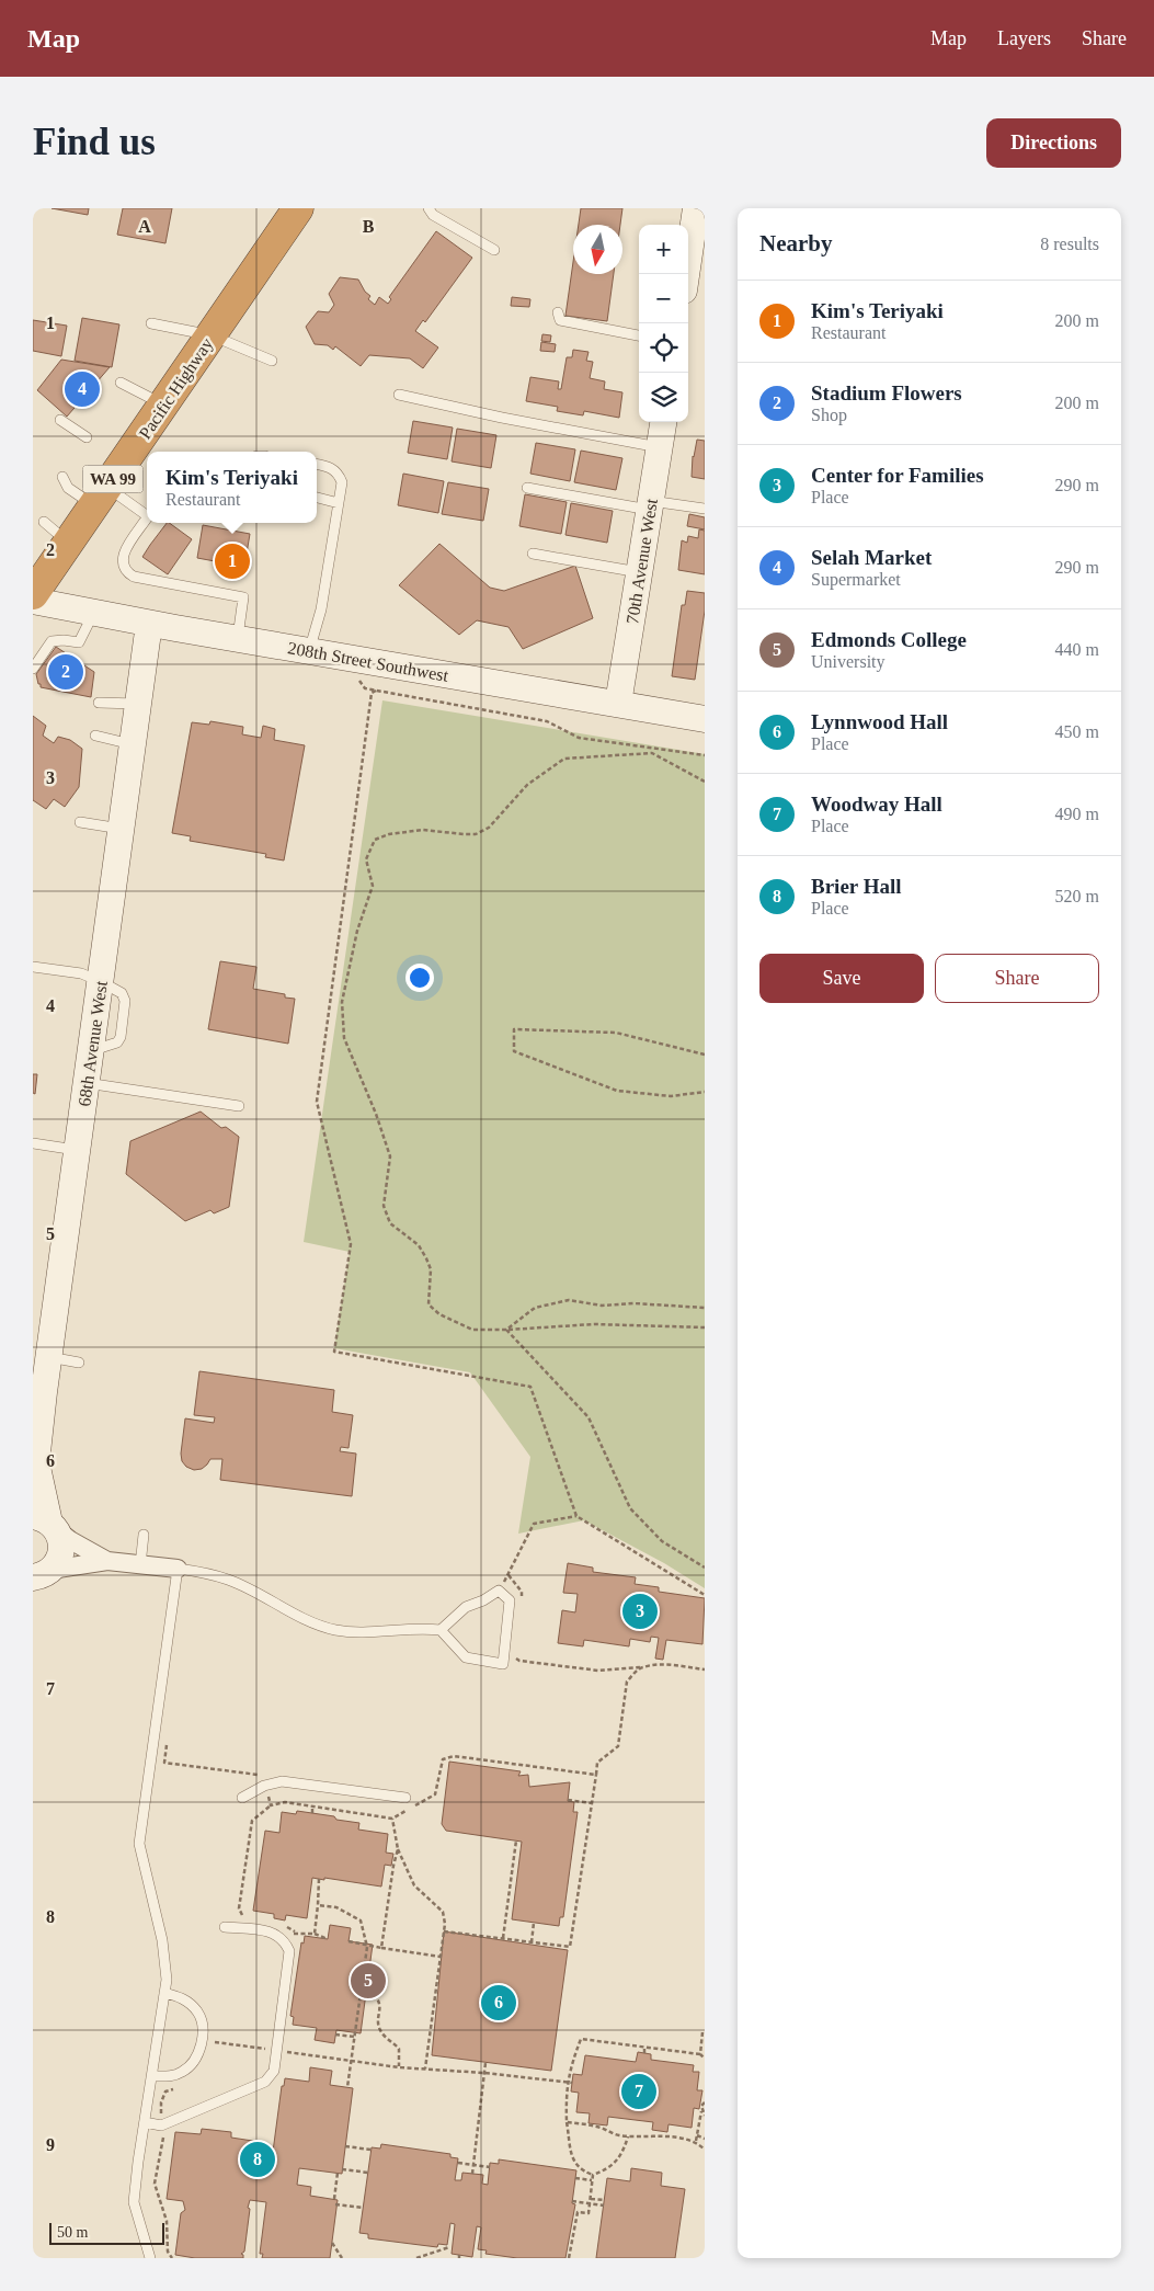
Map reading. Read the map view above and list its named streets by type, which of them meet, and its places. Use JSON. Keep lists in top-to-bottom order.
{
  "streets": {
    "highway": ["Pacific Highway", "WA 99"],
    "street": ["70th Avenue West", "208th Street Southwest", "68th Avenue West"]
  },
  "crossings": [
    ["70th Avenue West", "208th Street Southwest"],
    ["208th Street Southwest", "68th Avenue West"]
  ],
  "scale_bar": "50 m",
  "north": "bottom",
  "page": {
    "header": "Map",
    "nav": ["Map", "Layers", "Share"],
    "buttons": [
      "Directions",
      ["Save", "Share"]
    ],
    "title": "Find us",
    "heading": ["Nearby", "8 results"],
    "map_buttons": ["+", "−"],
    "list": [
      {
        "mark": "1",
        "name": "Kim's Teriyaki",
        "note": "Restaurant",
        "value": "200 m"
      },
      {
        "mark": "2",
        "name": "Stadium Flowers",
        "note": "Shop",
        "value": "200 m"
      },
      {
        "mark": "3",
        "name": "Center for Families",
        "note": "Place",
        "value": "290 m"
      },
      {
        "mark": "4",
        "name": "Selah Market",
        "note": "Supermarket",
        "value": "290 m"
      },
      {
        "mark": "5",
        "name": "Edmonds College",
        "note": "University",
        "value": "440 m"
      },
      {
        "mark": "6",
        "name": "Lynnwood Hall",
        "note": "Place",
        "value": "450 m"
      },
      {
        "mark": "7",
        "name": "Woodway Hall",
        "note": "Place",
        "value": "490 m"
      },
      {
        "mark": "8",
        "name": "Brier Hall",
        "note": "Place",
        "value": "520 m"
      }
    ],
    "pins": [
      "4",
      "1",
      "2",
      "3",
      "5",
      "6",
      "7",
      "8"
    ],
    "popup": ["Kim's Teriyaki", "Restaurant"],
    "scale": "50 m"
  },
  "grid": {
    "columns": ["A", "B"],
    "rows": [
      "1",
      "2",
      "3",
      "4",
      "5",
      "6",
      "7",
      "8",
      "9"
    ]
  }
}
